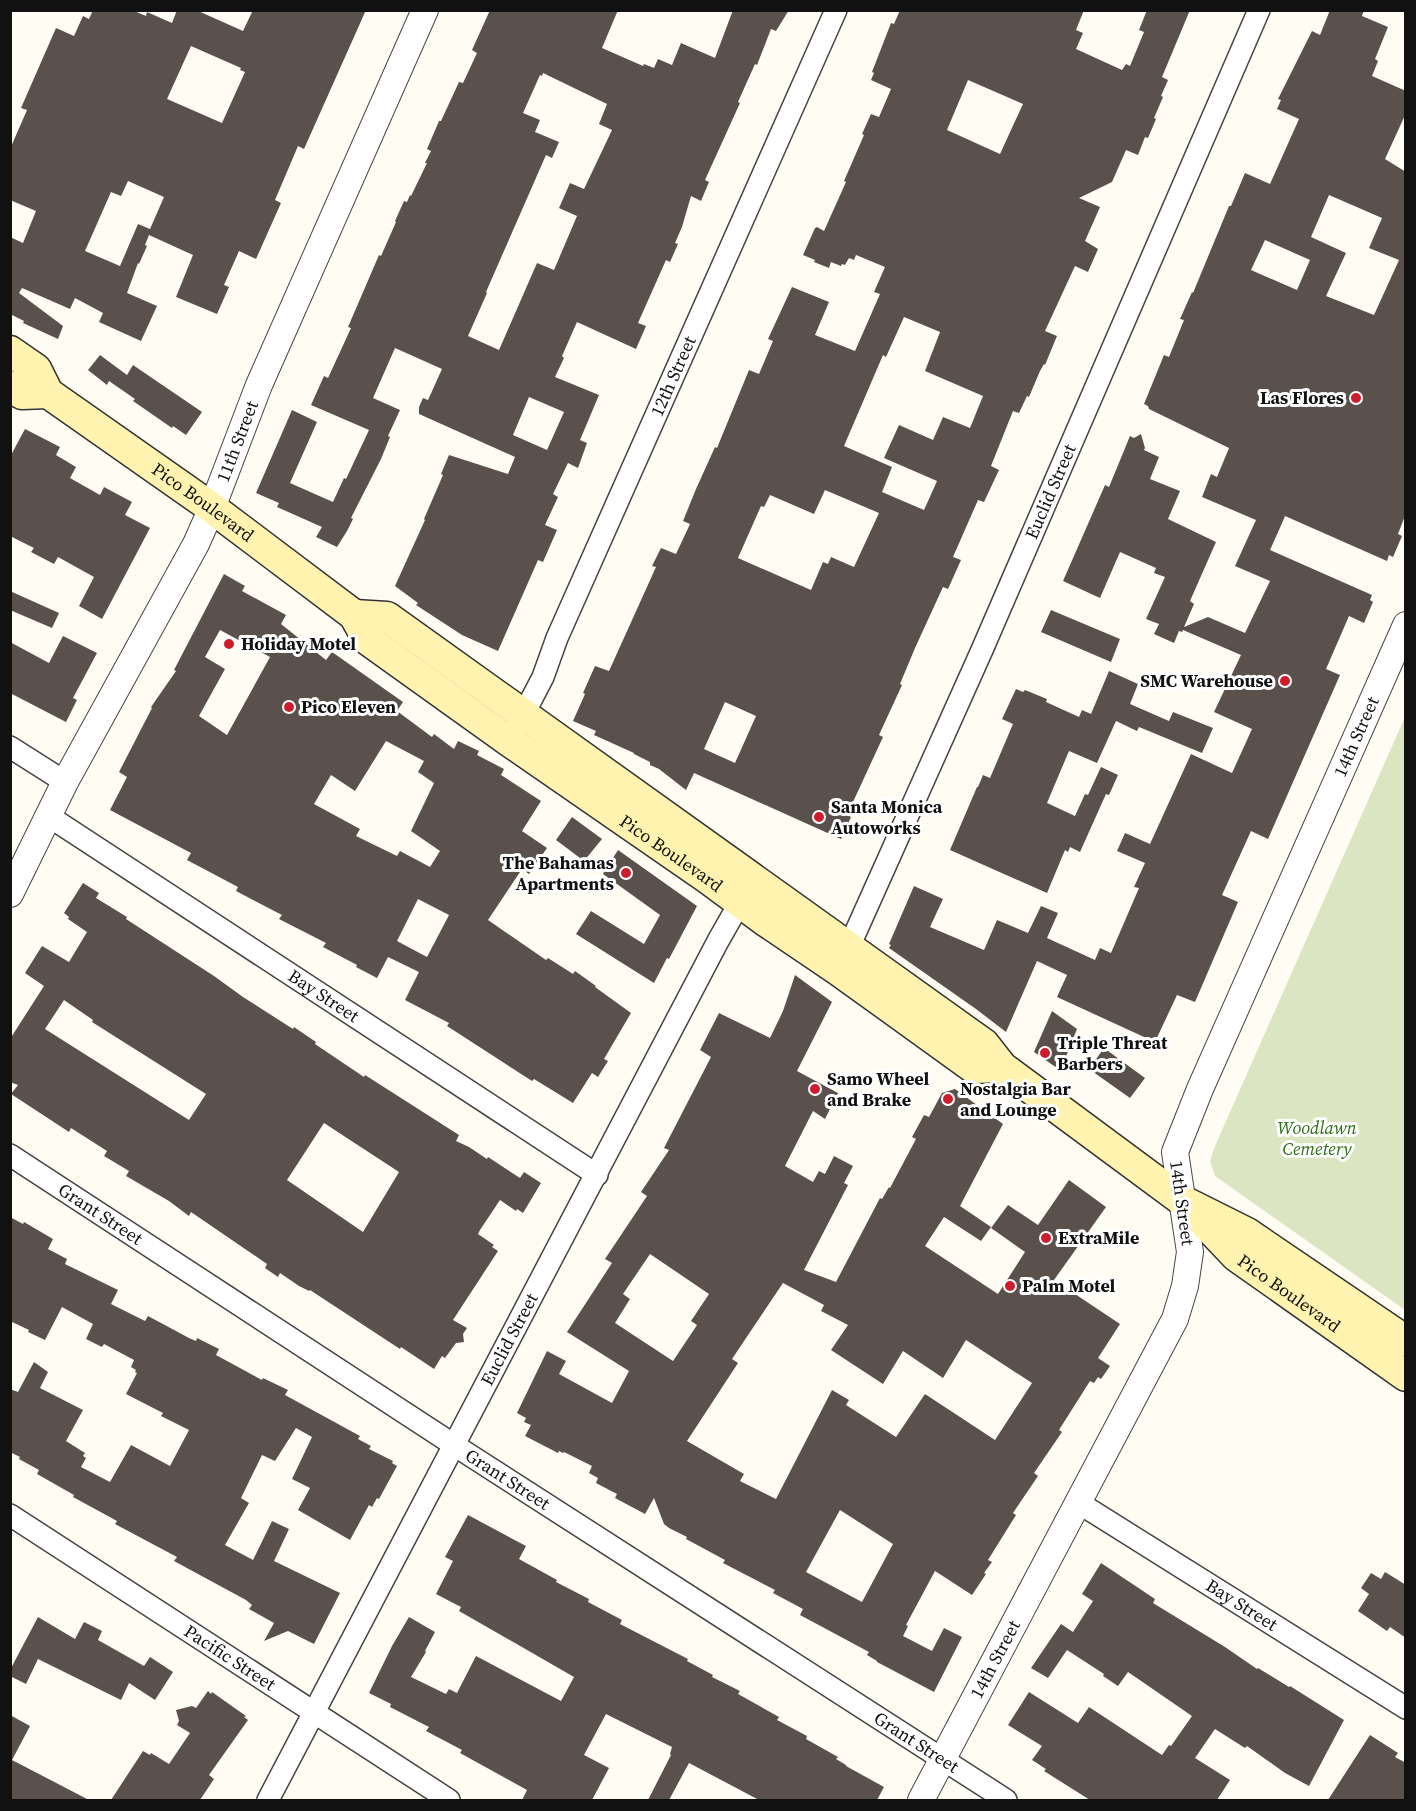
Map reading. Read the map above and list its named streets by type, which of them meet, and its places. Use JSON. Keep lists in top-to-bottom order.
{
  "streets": {
    "main road": ["Pico Boulevard"],
    "street": [
      "12th Street",
      "11th Street",
      "Euclid Street",
      "14th Street",
      "Bay Street",
      "Grant Street",
      "Pacific Street"
    ]
  },
  "crossings": [
    ["12th Street", "Pico Boulevard"],
    ["11th Street", "Pico Boulevard"],
    ["11th Street", "Bay Street"],
    ["Euclid Street", "Pico Boulevard"],
    ["Euclid Street", "Bay Street"],
    ["Euclid Street", "Grant Street"],
    ["Euclid Street", "Pacific Street"],
    ["Pico Boulevard", "14th Street"],
    ["14th Street", "Bay Street"],
    ["14th Street", "Grant Street"]
  ],
  "parks": ["Woodlawn Cemetery"],
  "places": [
    "Las Flores",
    "Holiday Motel",
    "SMC Warehouse",
    "Pico Eleven",
    "Santa Monica Autoworks",
    "The Bahamas Apartments",
    "Triple Threat Barbers",
    "Samo Wheel and Brake",
    "Nostalgia Bar and Lounge",
    "ExtraMile",
    "Palm Motel"
  ]
}
